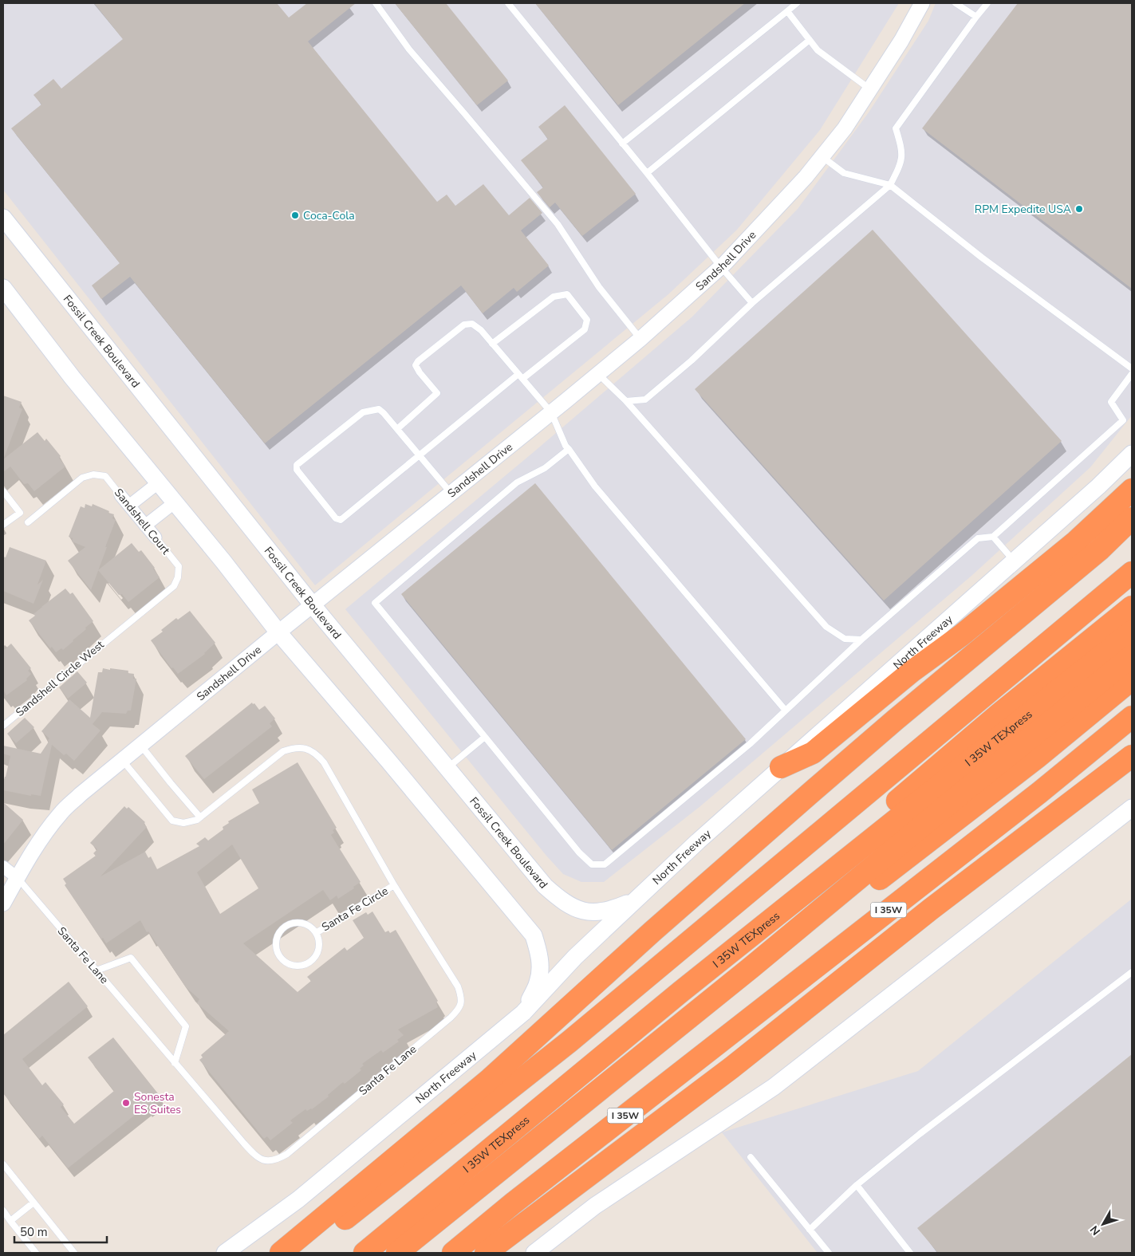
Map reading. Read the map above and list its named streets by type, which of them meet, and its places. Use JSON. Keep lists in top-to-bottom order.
{
  "streets": {
    "highway": ["I 35W TEXpress", "I 35W"],
    "main road": ["Fossil Creek Boulevard", "North Freeway"],
    "street": ["Sandshell Drive", "Sandshell Court"],
    "lane": ["Sandshell Circle West", "Santa Fe Circle", "Santa Fe Lane"]
  },
  "crossings": [
    ["Sandshell Drive", "Fossil Creek Boulevard"],
    ["Sandshell Drive", "Santa Fe Lane"],
    ["Fossil Creek Boulevard", "North Freeway"],
    ["Sandshell Court", "Sandshell Circle West"],
    ["Santa Fe Circle", "Santa Fe Lane"]
  ],
  "places": ["RPM Expedite USA", "Coca-Cola", "Sonesta ES Suites"],
  "scale_bar": "50 m",
  "north": "bottom left"
}
